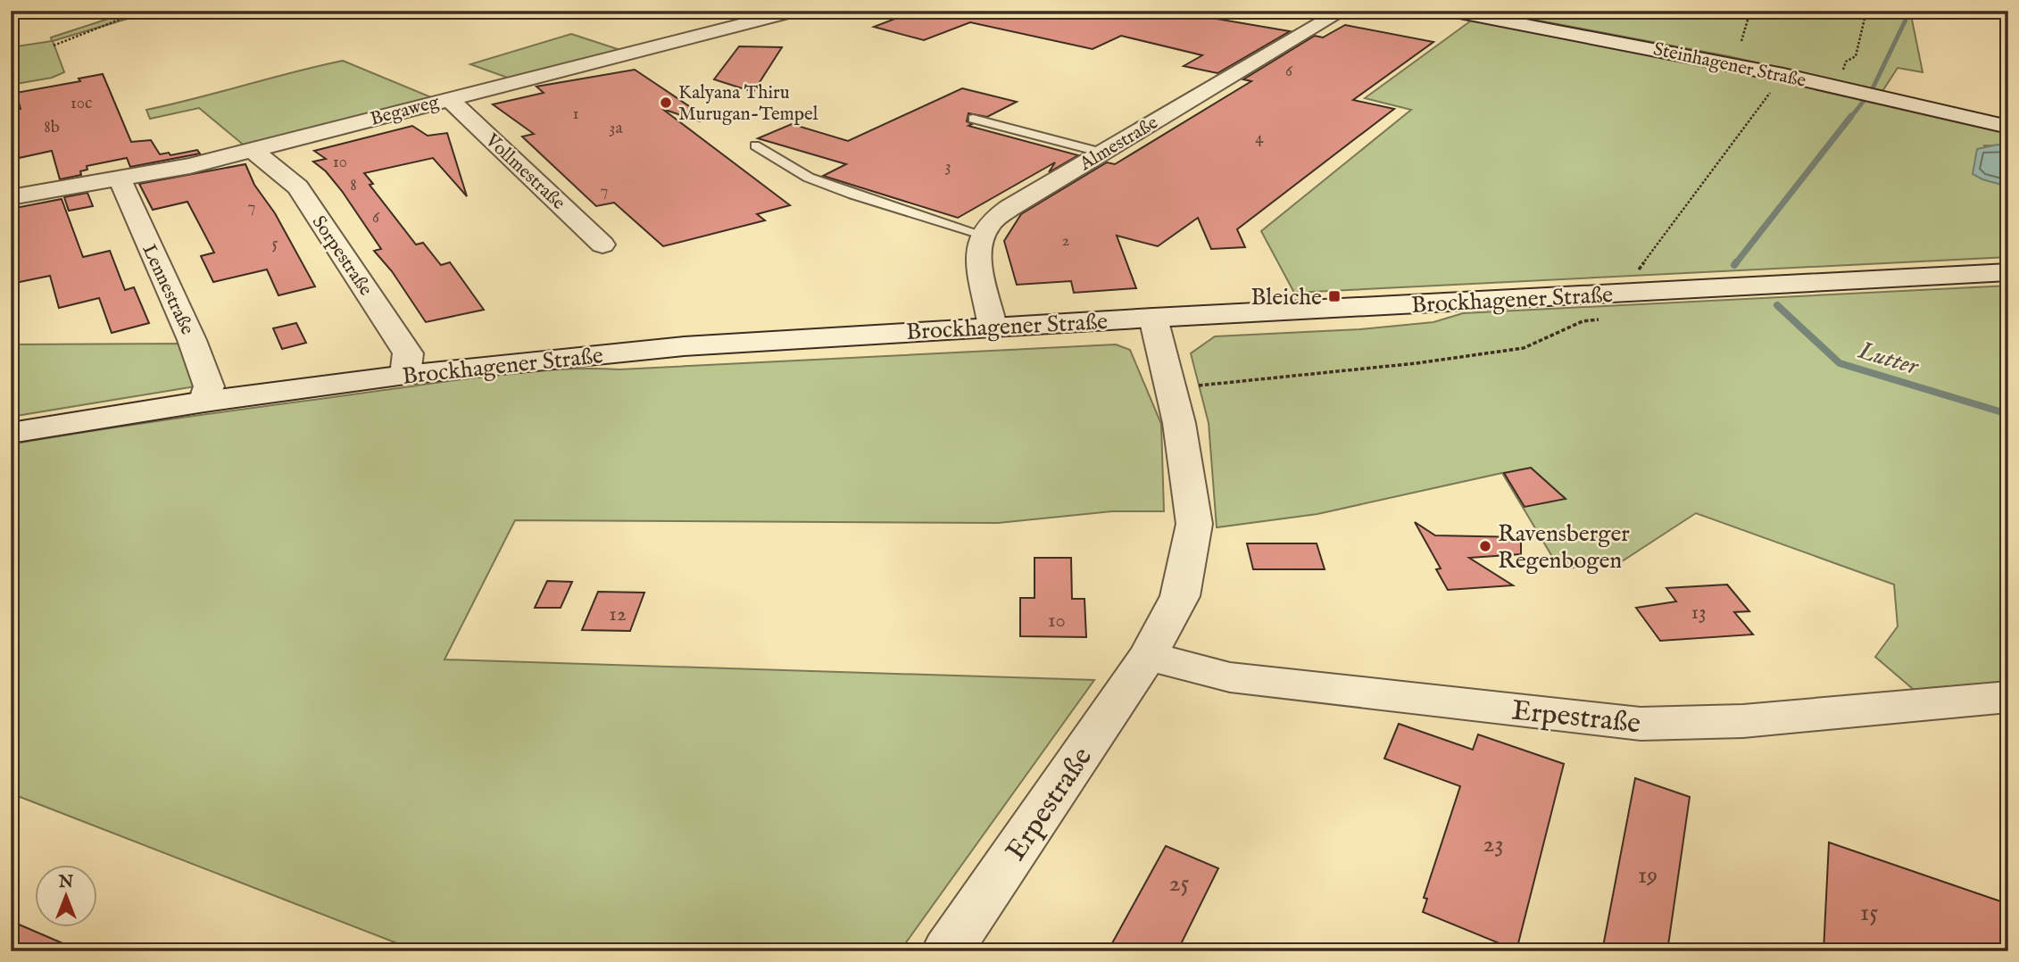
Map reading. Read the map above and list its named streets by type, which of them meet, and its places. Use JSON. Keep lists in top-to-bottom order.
{
  "streets": {
    "street": [
      "Steinhagener Straße",
      "Begaweg",
      "Almestraße",
      "Vollmestraße",
      "Sorpestraße",
      "Lennestraße",
      "Brockhagener Straße",
      "Erpestraße"
    ]
  },
  "crossings": [
    ["Begaweg", "Vollmestraße"],
    ["Begaweg", "Sorpestraße"],
    ["Begaweg", "Lennestraße"],
    ["Sorpestraße", "Brockhagener Straße"],
    ["Lennestraße", "Brockhagener Straße"],
    ["Brockhagener Straße", "Erpestraße"]
  ],
  "water": ["Lutter"],
  "places": {
    "other": ["Kalyana Thiru Murugan-Tempel", "Ravensberger Regenbogen"],
    "transit": ["Bleiche"]
  },
  "house_numbers": [
    "6",
    "10c",
    "1",
    "8b",
    "3a",
    "4",
    "10",
    "3",
    "8",
    "7",
    "7",
    "6",
    "2",
    "5",
    "13",
    "12",
    "10",
    "23",
    "19",
    "25",
    "15"
  ],
  "north": "top"
}
